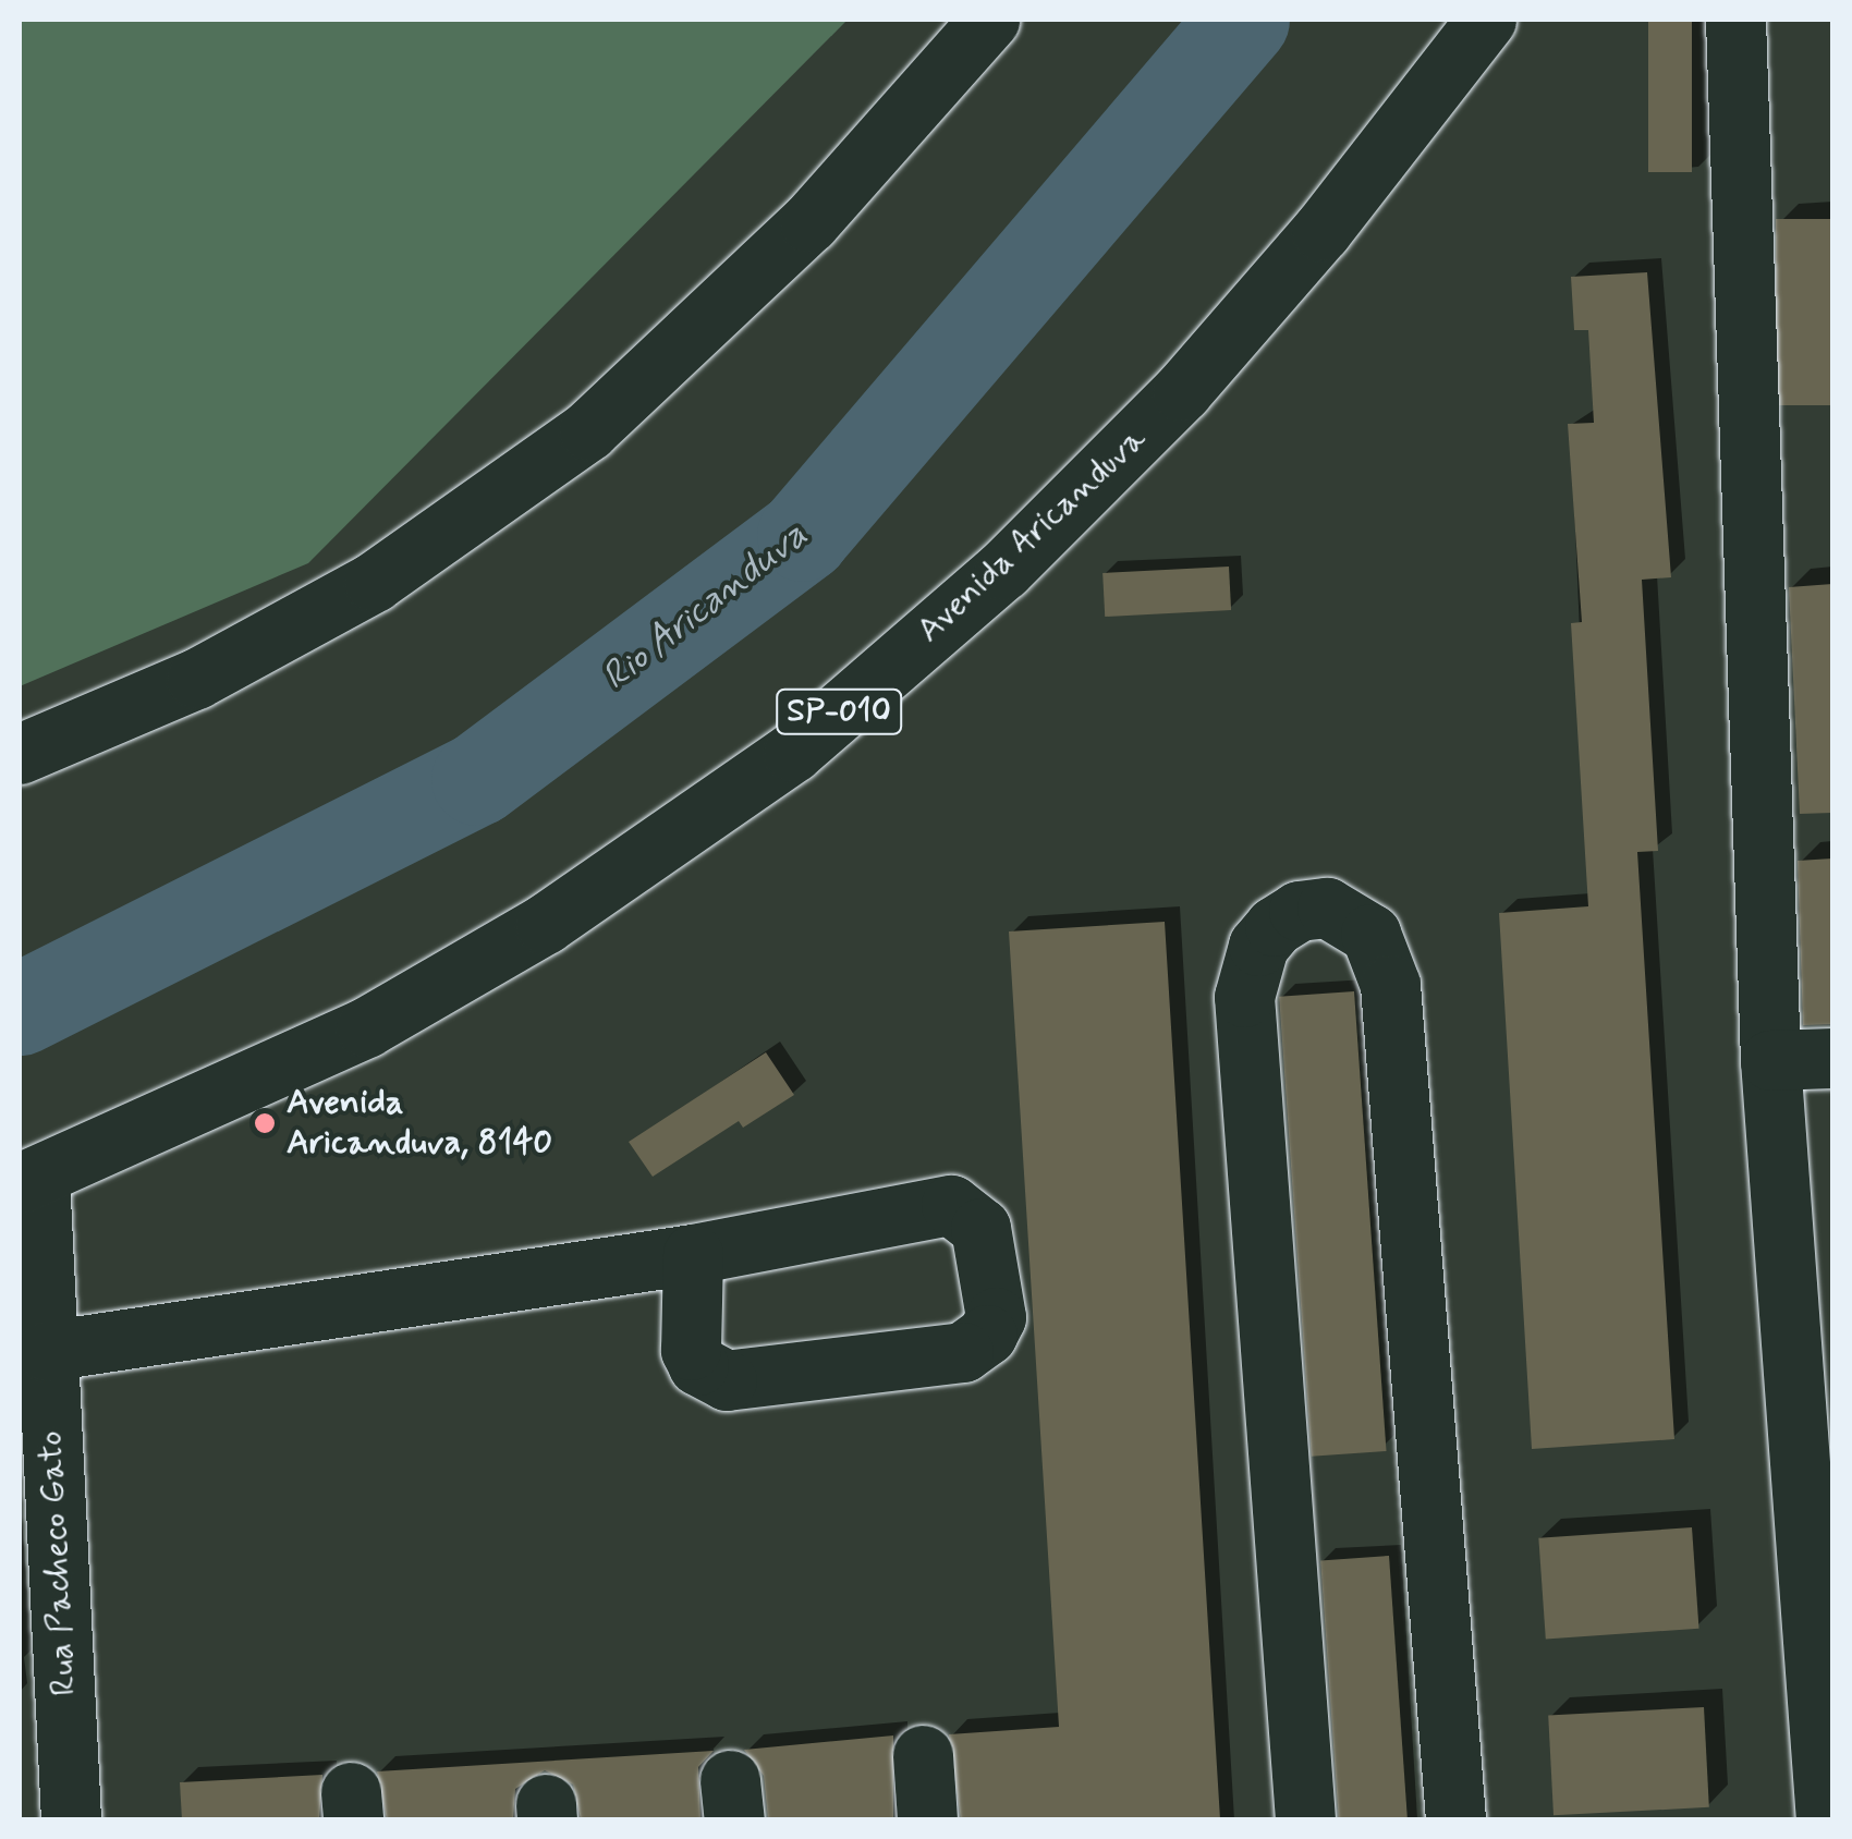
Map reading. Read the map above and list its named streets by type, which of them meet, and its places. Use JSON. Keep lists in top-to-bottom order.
{
  "streets": {
    "main road": ["Avenida Aricanduva", "SP-010", "Rua Pacheco Gato"]
  },
  "crossings": [
    ["Avenida Aricanduva", "Rua Pacheco Gato"]
  ],
  "water": ["Rio Aricanduva"],
  "places": ["Avenida Aricanduva, 8140"]
}
